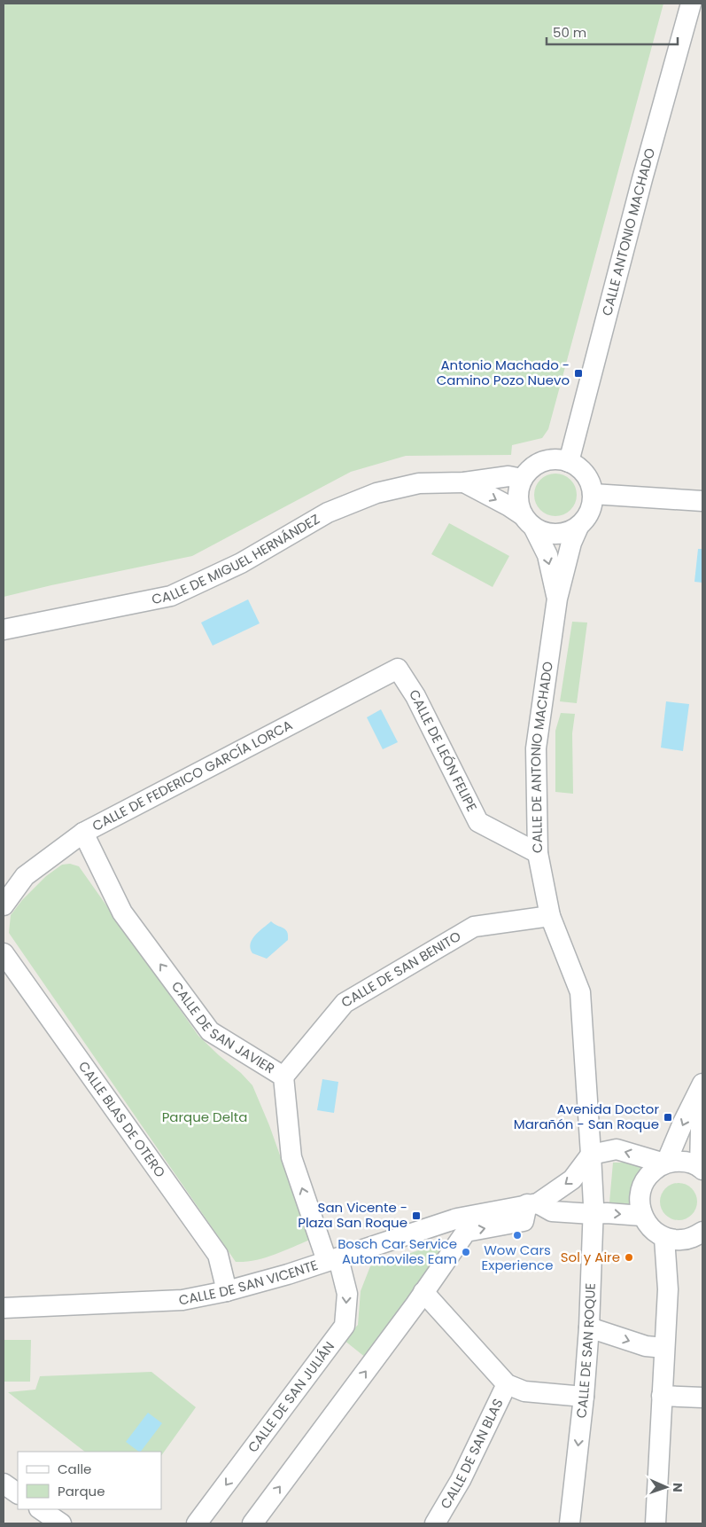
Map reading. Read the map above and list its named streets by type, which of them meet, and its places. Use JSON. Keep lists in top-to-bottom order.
{
  "streets": {
    "street": [
      "CALLE ANTONIO MACHADO",
      "CALLE DE MIGUEL HERNÁNDEZ",
      "CALLE DE LEÓN FELIPE",
      "CALLE DE ANTONIO MACHADO",
      "CALLE DE FEDERICO GARCÍA LORCA",
      "CALLE DE SAN BENITO",
      "CALLE DE SAN JAVIER",
      "CALLE BLAS DE OTERO",
      "CALLE DE SAN VICENTE",
      "CALLE DE SAN ROQUE",
      "CALLE DE SAN JULIÁN",
      "CALLE DE SAN BLAS"
    ]
  },
  "crossings": [
    ["CALLE ANTONIO MACHADO", "CALLE DE MIGUEL HERNÁNDEZ"],
    ["CALLE ANTONIO MACHADO", "CALLE DE ANTONIO MACHADO"],
    ["CALLE DE MIGUEL HERNÁNDEZ", "CALLE DE ANTONIO MACHADO"],
    ["CALLE DE LEÓN FELIPE", "CALLE DE ANTONIO MACHADO"],
    ["CALLE DE LEÓN FELIPE", "CALLE DE FEDERICO GARCÍA LORCA"],
    ["CALLE DE ANTONIO MACHADO", "CALLE DE SAN BENITO"],
    ["CALLE DE ANTONIO MACHADO", "CALLE DE SAN ROQUE"],
    ["CALLE DE FEDERICO GARCÍA LORCA", "CALLE DE SAN JAVIER"],
    ["CALLE DE SAN BENITO", "CALLE DE SAN JAVIER"],
    ["CALLE DE SAN BENITO", "CALLE DE SAN ROQUE"],
    ["CALLE DE SAN JAVIER", "CALLE DE SAN VICENTE"],
    ["CALLE DE SAN JAVIER", "CALLE DE SAN JULIÁN"],
    ["CALLE BLAS DE OTERO", "CALLE DE SAN VICENTE"],
    ["CALLE DE SAN VICENTE", "CALLE DE SAN ROQUE"],
    ["CALLE DE SAN VICENTE", "CALLE DE SAN JULIÁN"]
  ],
  "one_way": ["CALLE DE SAN JAVIER"],
  "parks": ["Parque Delta"],
  "places": {
    "transit": ["Antonio Machado - Camino Pozo Nuevo", "Avenida Doctor Marañón - San Roque", "San Vicente - Plaza San Roque"],
    "other": ["Wow Cars Experience", "Bosch Car Service Automoviles Eam", "Sol y Aire"]
  },
  "legend": ["Calle", "Parque"],
  "scale_bar": "50 m",
  "north": "right"
}
